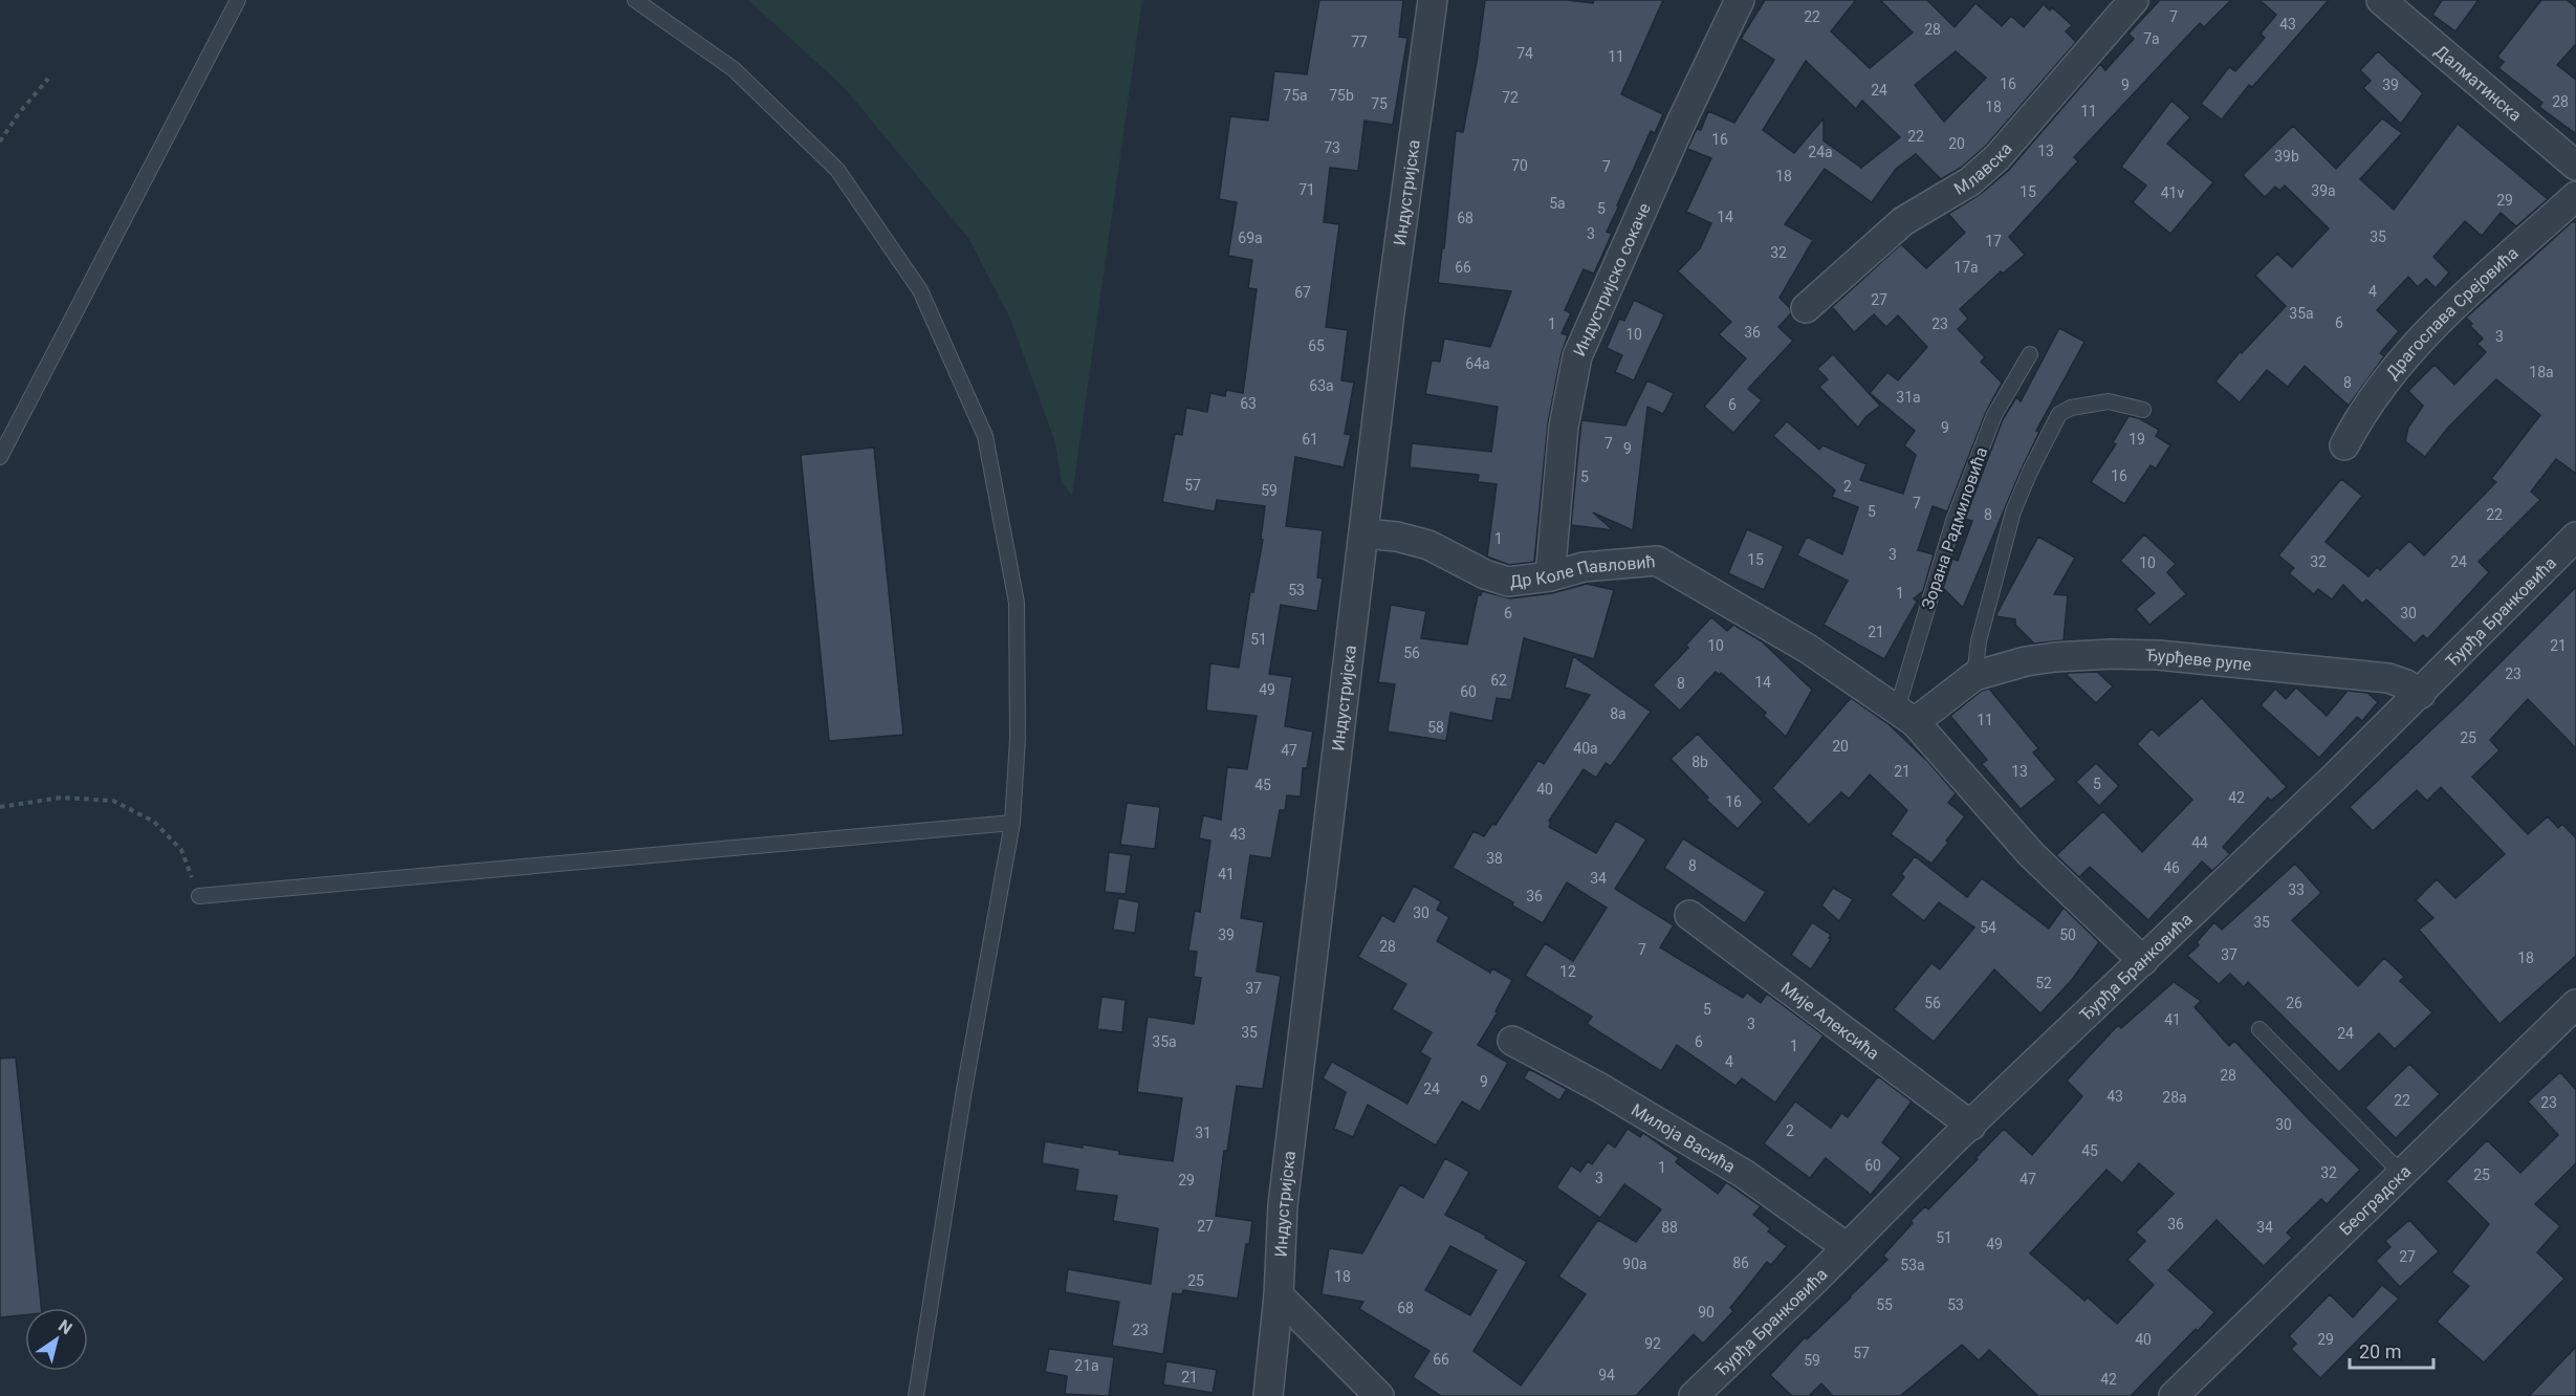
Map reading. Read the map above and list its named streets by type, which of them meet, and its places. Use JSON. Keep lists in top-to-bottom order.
{
  "streets": {
    "street": [
      "Далматинска",
      "Млавска",
      "Индустријска",
      "Индустријско сокаче",
      "Драгослава Срејовића",
      "Др Коле Павловић",
      "Ђурђа Бранковића",
      "Ђурђеве рупе",
      "Мије Алексића",
      "Милоја Васића",
      "Београдска"
    ],
    "lane": ["Зорана Радмиловића"]
  },
  "crossings": [
    ["Индустријска", "Др Коле Павловић"],
    ["Индустријско сокаче", "Др Коле Павловић"],
    ["Зорана Радмиловића", "Др Коле Павловић"],
    ["Зорана Радмиловића", "Ђурђеве рупе"],
    ["Др Коле Павловић", "Ђурђеве рупе"],
    ["Ђурђа Бранковића", "Ђурђеве рупе"],
    ["Ђурђа Бранковића", "Мије Алексића"],
    ["Ђурђа Бранковића", "Милоја Васића"]
  ],
  "house_numbers": [
    "22",
    "7",
    "43",
    "28",
    "7a",
    "77",
    "74",
    "11",
    "16",
    "9",
    "39",
    "24",
    "75a",
    "75b",
    "72",
    "28",
    "75",
    "18",
    "11",
    "22",
    "16",
    "20",
    "73",
    "13",
    "24a",
    "39b",
    "70",
    "7",
    "18",
    "71",
    "39a",
    "15",
    "41v",
    "29",
    "5a",
    "5",
    "14",
    "68",
    "3",
    "35",
    "69a",
    "17",
    "32",
    "66",
    "17a",
    "4",
    "67",
    "27",
    "35a",
    "6",
    "1",
    "23",
    "36",
    "10",
    "3",
    "65",
    "64a",
    "18a",
    "8",
    "63a",
    "31a",
    "63",
    "6",
    "9",
    "61",
    "19",
    "7",
    "9",
    "16",
    "5",
    "57",
    "2",
    "59",
    "7",
    "5",
    "8",
    "22",
    "1",
    "3",
    "15",
    "32",
    "24",
    "10",
    "53",
    "1",
    "6",
    "30",
    "21",
    "51",
    "10",
    "21",
    "56",
    "23",
    "62",
    "14",
    "8",
    "49",
    "60",
    "8a",
    "11",
    "58",
    "25",
    "20",
    "40a",
    "47",
    "8b",
    "21",
    "13",
    "5",
    "45",
    "40",
    "42",
    "16",
    "43",
    "44",
    "38",
    "8",
    "46",
    "41",
    "34",
    "33",
    "36",
    "30",
    "35",
    "54",
    "39",
    "50",
    "28",
    "7",
    "37",
    "18",
    "12",
    "52",
    "37",
    "56",
    "26",
    "5",
    "41",
    "3",
    "35",
    "24",
    "35a",
    "6",
    "1",
    "4",
    "28",
    "9",
    "24",
    "43",
    "28a",
    "22",
    "23",
    "30",
    "2",
    "31",
    "45",
    "60",
    "1",
    "32",
    "25",
    "3",
    "47",
    "29",
    "36",
    "27",
    "88",
    "34",
    "51",
    "49",
    "27",
    "86",
    "90a",
    "53a",
    "18",
    "25",
    "55",
    "53",
    "68",
    "90",
    "23",
    "40",
    "29",
    "92",
    "57",
    "66",
    "59",
    "21a",
    "94",
    "21",
    "42"
  ],
  "scale_bar": "20 m",
  "north": "top right"
}
